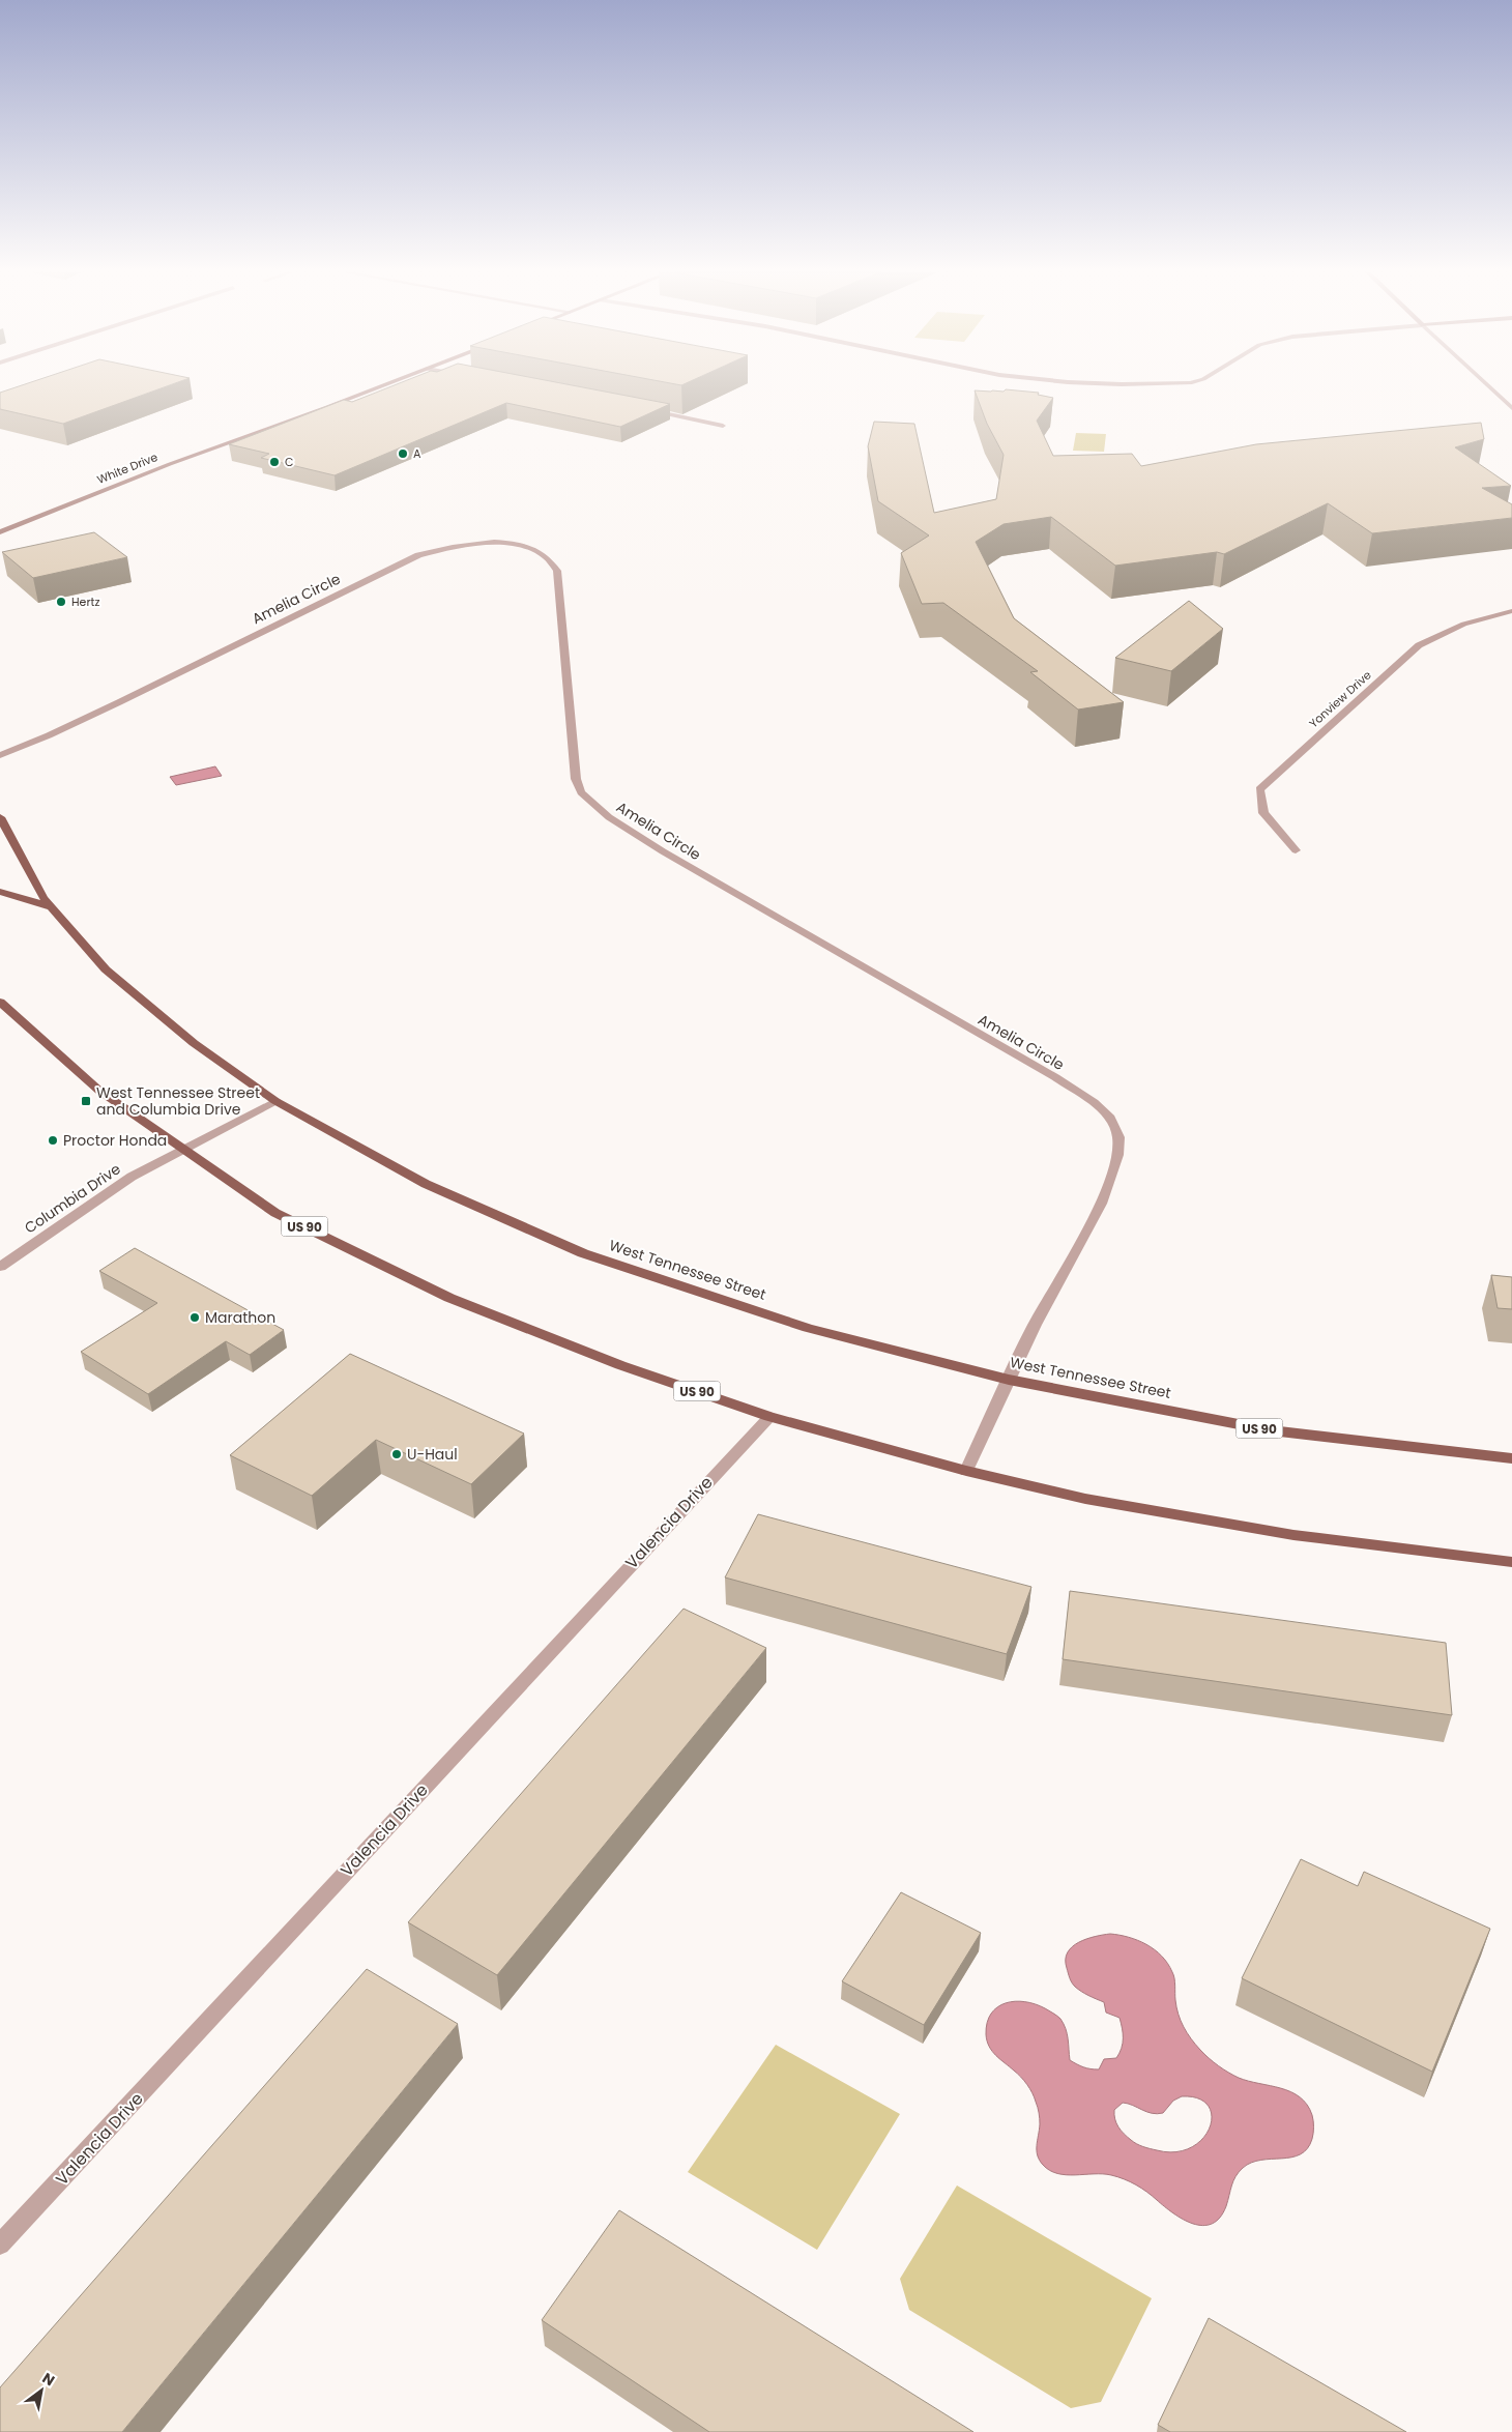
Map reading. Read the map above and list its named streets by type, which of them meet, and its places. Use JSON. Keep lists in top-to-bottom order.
{
  "streets": {
    "main road": ["US 90", "West Tennessee Street"],
    "street": [
      "White Drive",
      "Amelia Circle",
      "Yonview Drive",
      "Columbia Drive",
      "Valencia Drive"
    ]
  },
  "crossings": [
    ["Amelia Circle", "US 90"],
    ["Amelia Circle", "West Tennessee Street"],
    ["Columbia Drive", "US 90"],
    ["Columbia Drive", "West Tennessee Street"],
    ["US 90", "Valencia Drive"]
  ],
  "places": {
    "other": [
      "A",
      "C",
      "Hertz",
      "Proctor Honda",
      "Marathon",
      "U-Haul"
    ],
    "transit": ["West Tennessee Street and Columbia Drive"]
  },
  "north": "top right"
}
